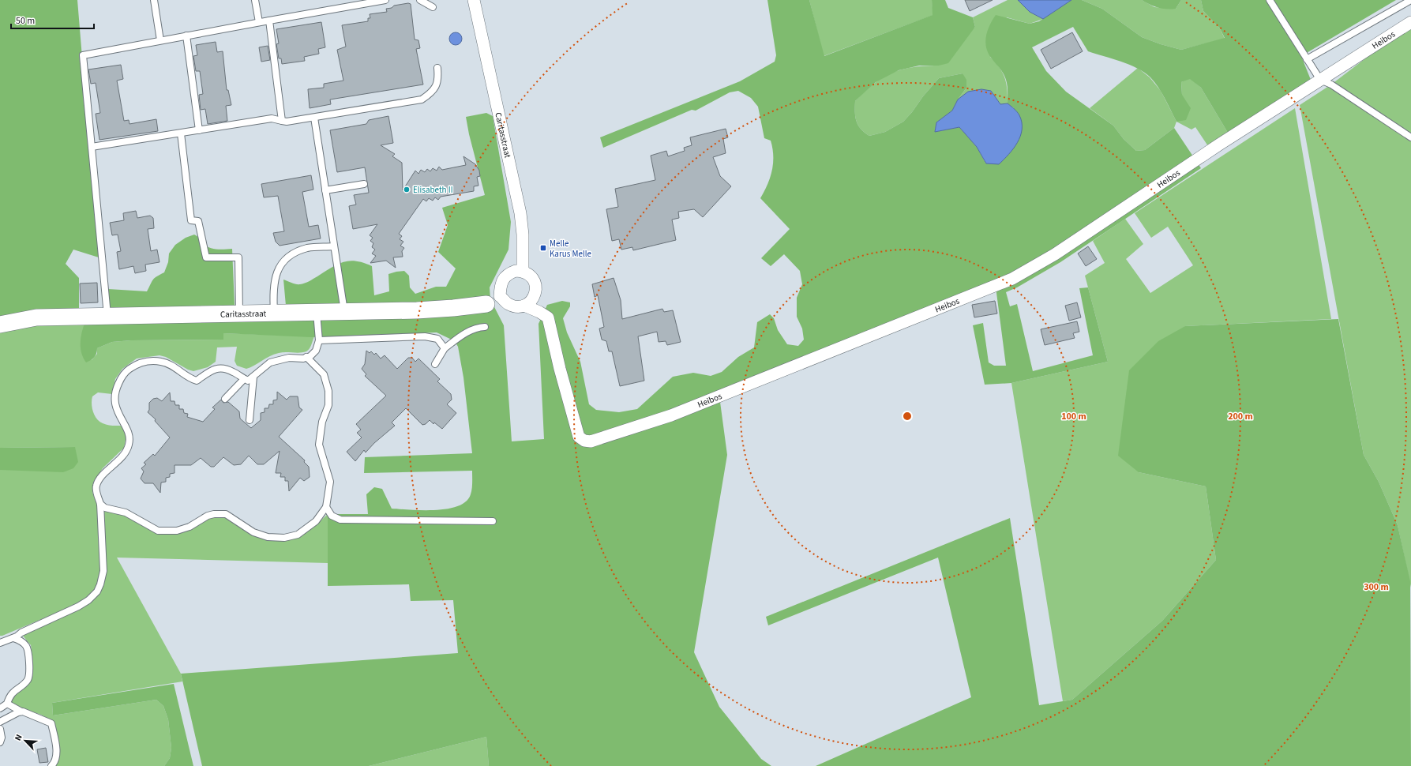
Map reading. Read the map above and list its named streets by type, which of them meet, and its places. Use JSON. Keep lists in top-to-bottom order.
{
  "streets": {
    "street": ["Heibos", "Caritasstraat"]
  },
  "crossings": [
    ["Heibos", "Caritasstraat"]
  ],
  "places": {
    "other": ["Elisabeth II"],
    "transit": ["Melle Karus Melle"]
  },
  "scale_bar": "50 m",
  "north": "top left",
  "rings": ["100 m", "200 m", "300 m"]
}
